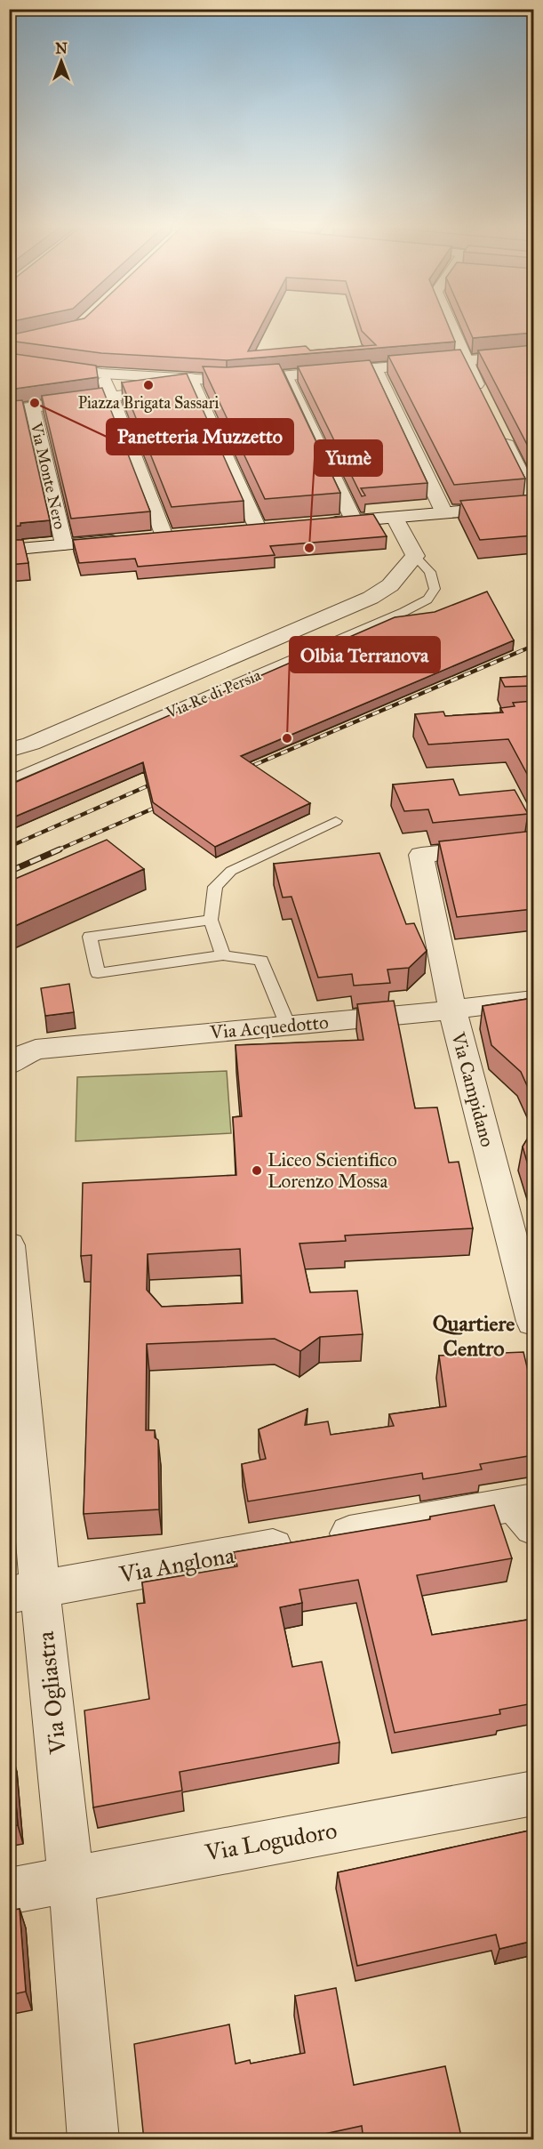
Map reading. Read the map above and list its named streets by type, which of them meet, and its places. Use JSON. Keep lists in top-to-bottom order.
{
  "streets": {
    "street": [
      "Via Monte Nero",
      "Via Re di Persia",
      "Via Acquedotto",
      "Via Campidano",
      "Via Anglona",
      "Via Ogliastra",
      "Via Logudoro"
    ]
  },
  "crossings": [
    ["Via Acquedotto", "Via Campidano"],
    ["Via Anglona", "Via Ogliastra"],
    ["Via Ogliastra", "Via Logudoro"]
  ],
  "districts": ["Quartiere Centro"],
  "places": [
    "Piazza Brigata Sassari",
    "Panetteria Muzzetto",
    "Yumè",
    "Olbia Terranova",
    "Liceo Scientifico Lorenzo Mossa"
  ],
  "north": "top"
}
